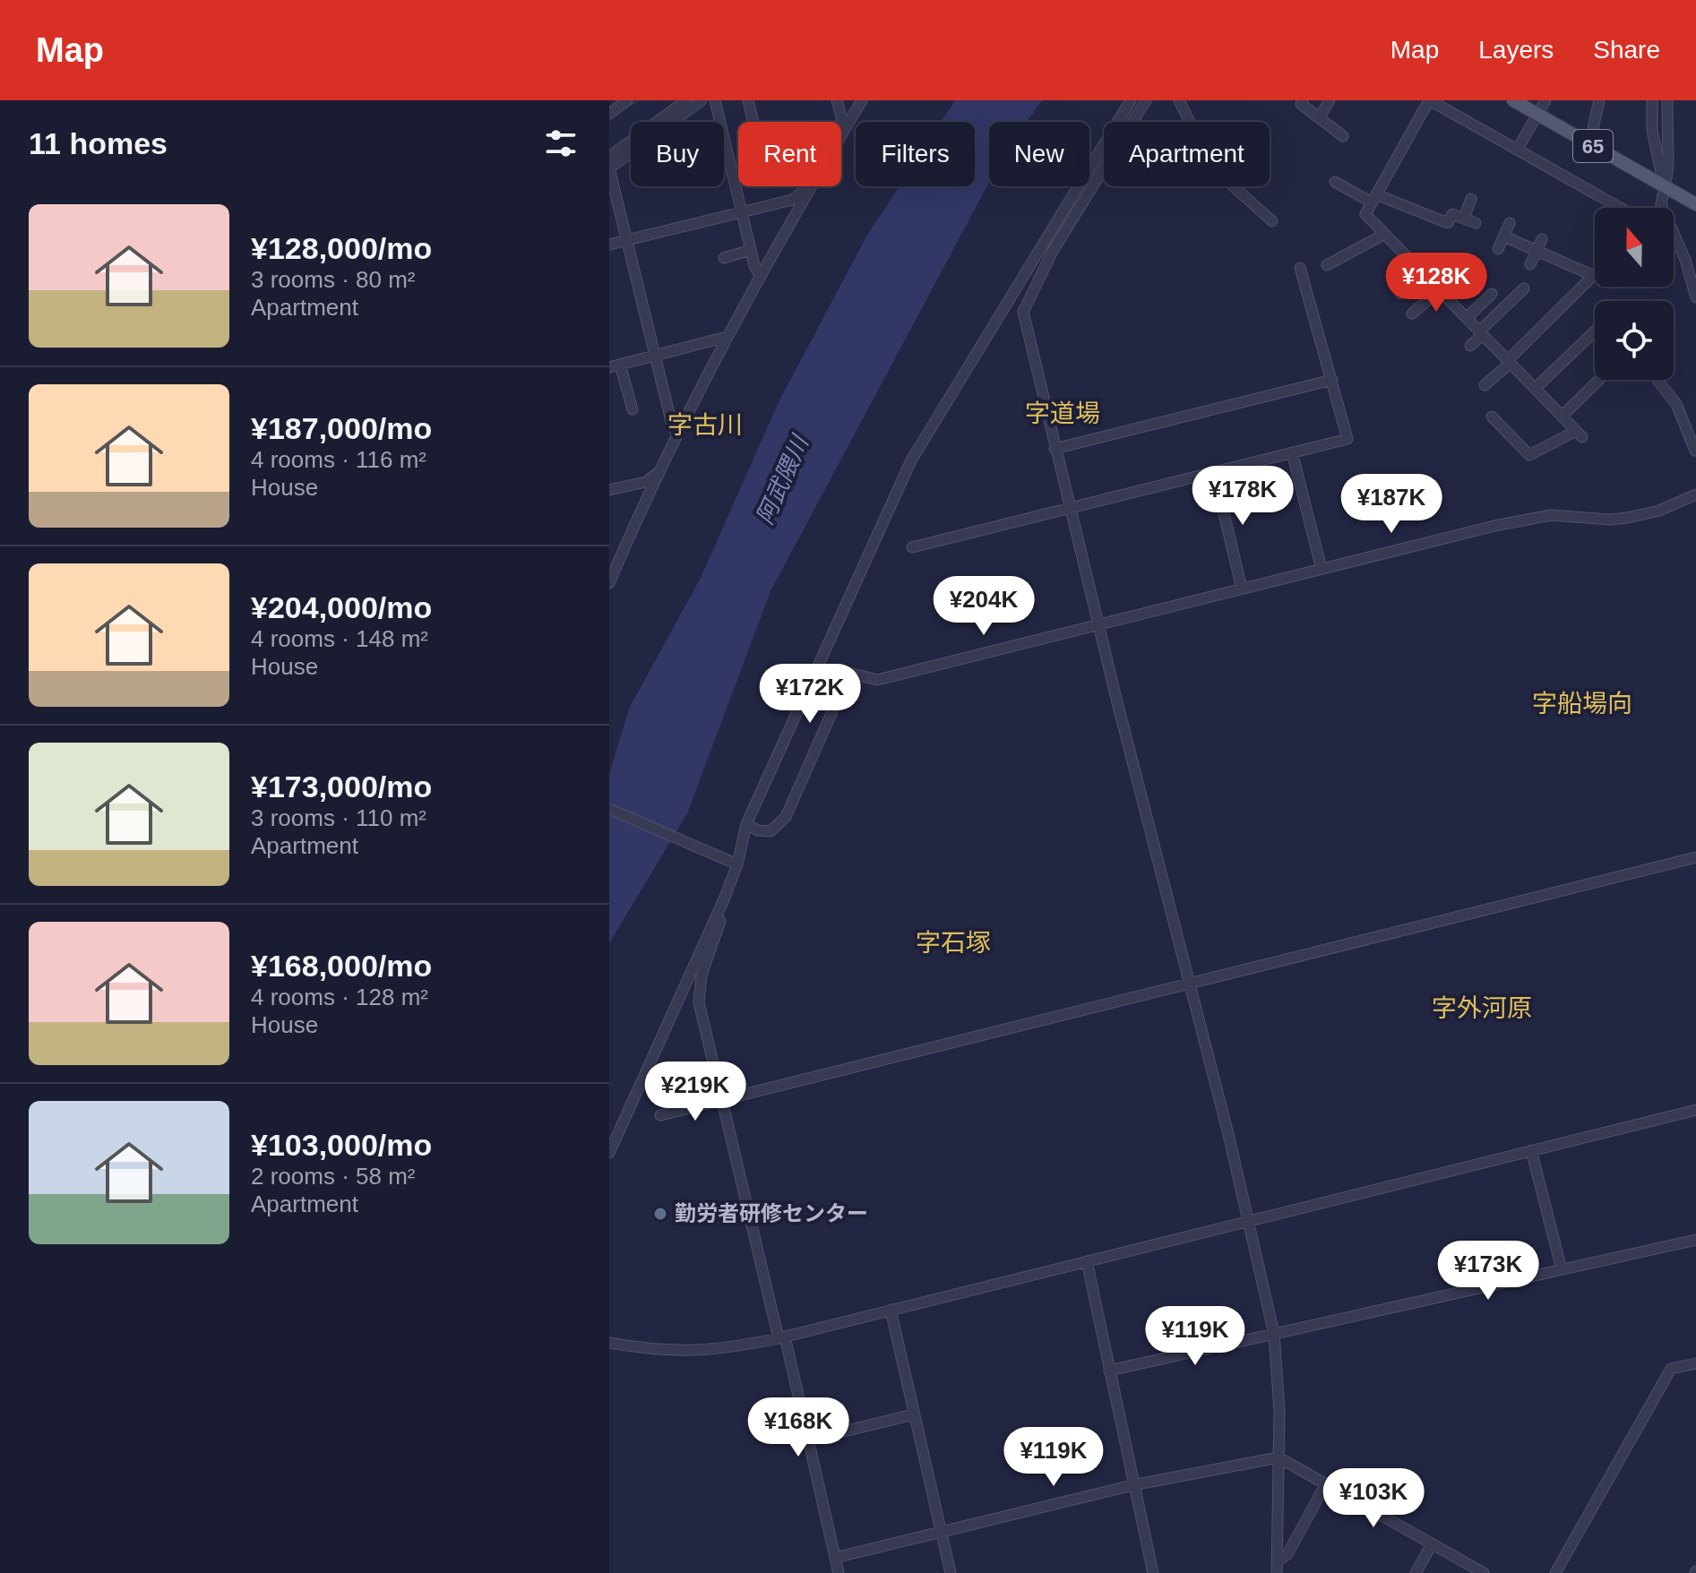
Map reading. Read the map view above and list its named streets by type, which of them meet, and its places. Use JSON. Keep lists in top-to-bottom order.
{
  "streets": {
    "main road": ["65"]
  },
  "districts": [
    "字道場",
    "字古川",
    "字船場向",
    "字石塚",
    "字外河原"
  ],
  "water": ["阿武隈川"],
  "places": ["勤労者研修センター"],
  "north": "top",
  "page": {
    "header": "Map",
    "nav": ["Map", "Layers", "Share"],
    "heading": "11 homes",
    "chip": [
      "Buy",
      "Rent",
      "Filters",
      "New",
      "Apartment"
    ],
    "list": [
      {
        "name": "¥128,000/mo",
        "note": "3 rooms · 80 m² · Apartment"
      },
      {
        "name": "¥187,000/mo",
        "note": "4 rooms · 116 m² · House"
      },
      {
        "name": "¥204,000/mo",
        "note": "4 rooms · 148 m² · House"
      },
      {
        "name": "¥173,000/mo",
        "note": "3 rooms · 110 m² · Apartment"
      },
      {
        "name": "¥168,000/mo",
        "note": "4 rooms · 128 m² · House"
      },
      {
        "name": "¥103,000/mo",
        "note": "2 rooms · 58 m² · Apartment"
      }
    ],
    "price": [
      "¥128K",
      "¥178K",
      "¥187K",
      "¥204K",
      "¥172K",
      "¥219K",
      "¥173K",
      "¥119K",
      "¥168K",
      "¥119K",
      "¥103K"
    ]
  }
}
